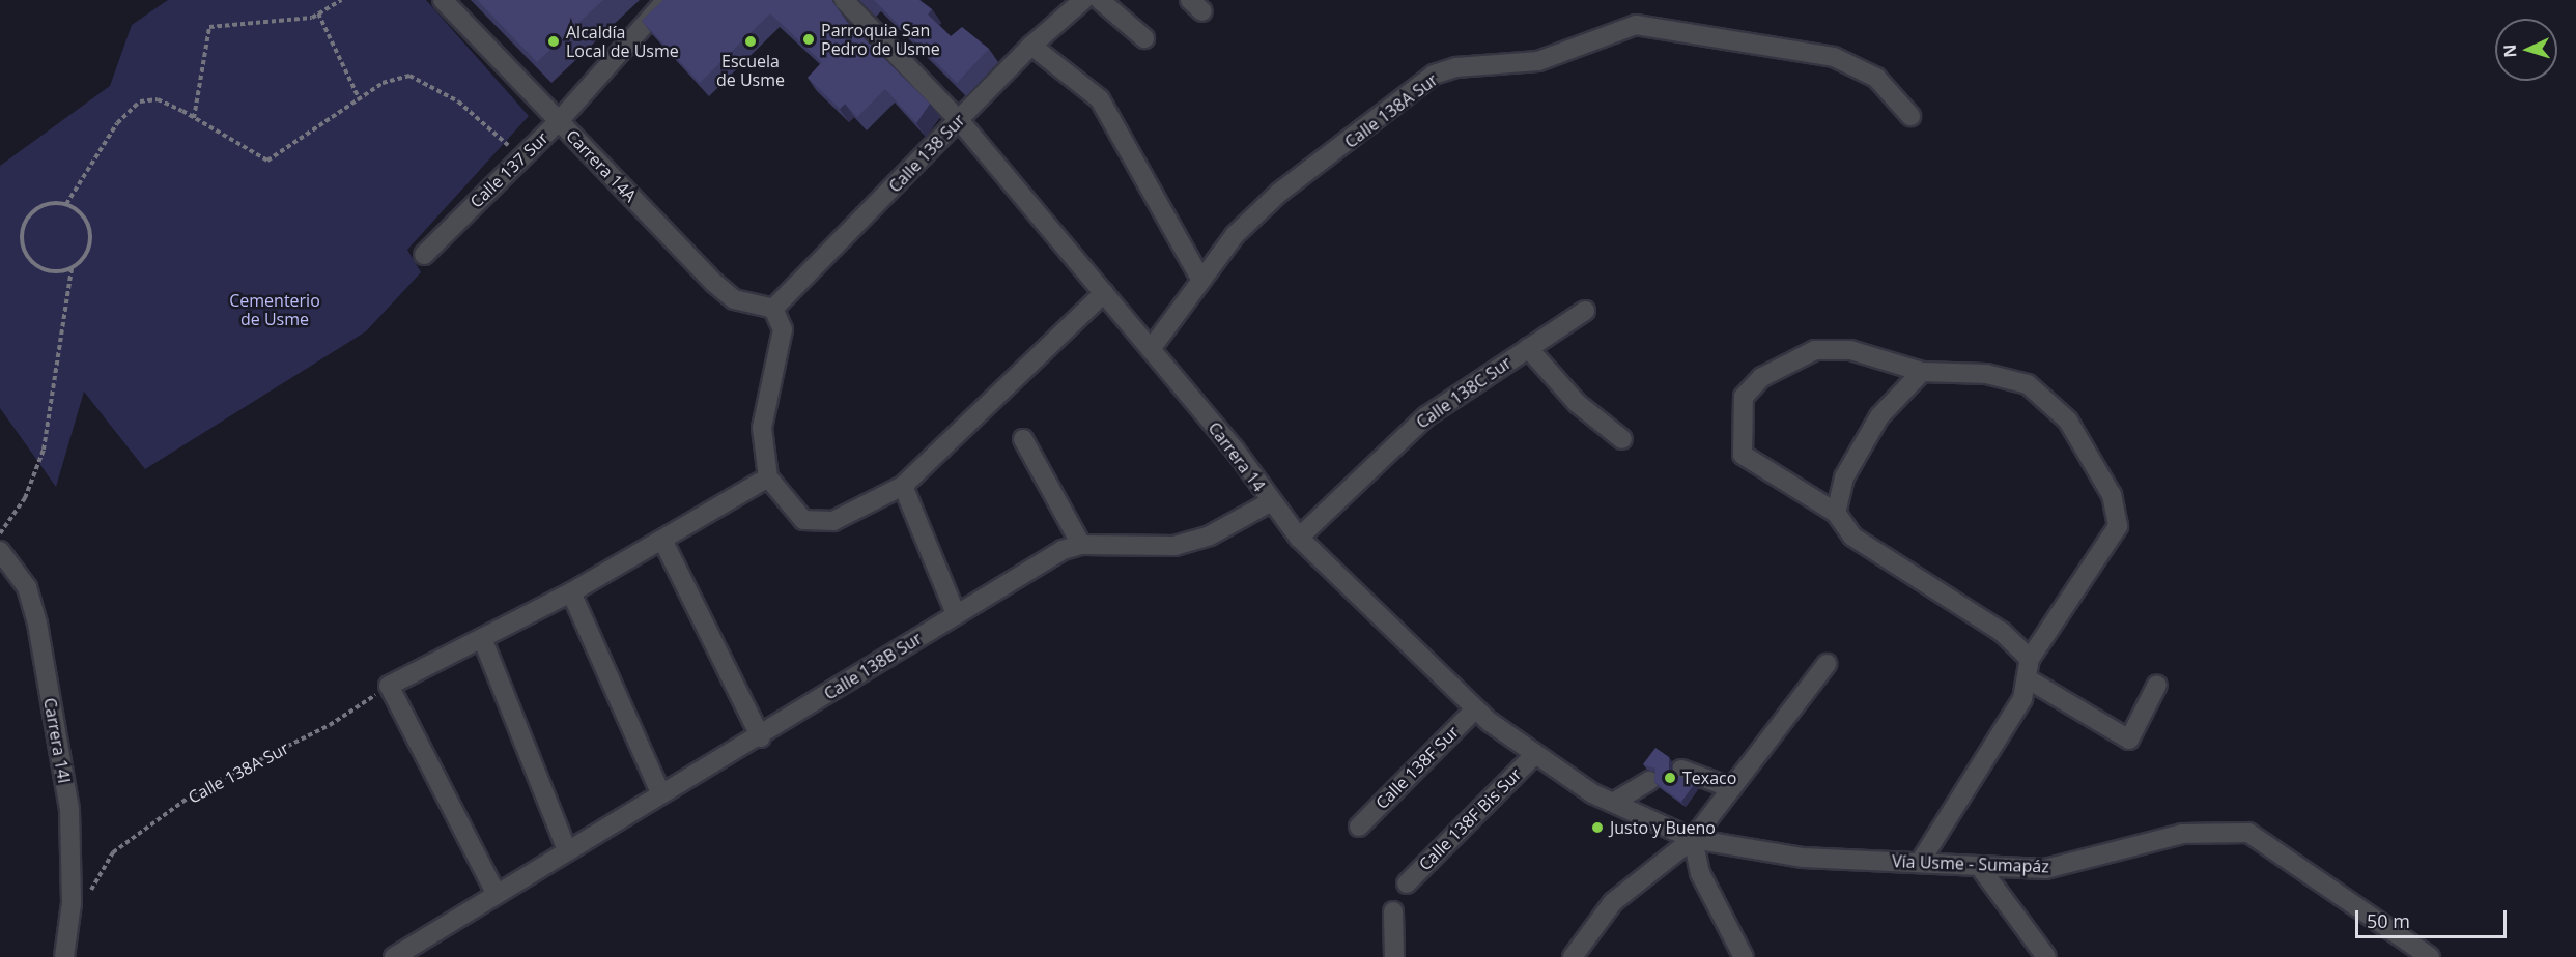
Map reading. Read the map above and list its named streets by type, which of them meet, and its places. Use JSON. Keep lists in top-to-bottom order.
{
  "streets": {
    "street": [
      "Calle 138A Sur",
      "Calle 138 Sur",
      "Carrera 14A",
      "Calle 137 Sur",
      "Calle 138C Sur",
      "Carrera 14",
      "Calle 138B Sur",
      "Carrera 14I",
      "Calle 138F Sur",
      "Calle 138F Bis Sur",
      "Vía Usme - Sumapáz"
    ]
  },
  "crossings": [
    ["Calle 138A Sur", "Carrera 14"],
    ["Calle 138 Sur", "Carrera 14A"],
    ["Calle 138 Sur", "Carrera 14"],
    ["Carrera 14A", "Calle 137 Sur"],
    ["Calle 138C Sur", "Carrera 14"],
    ["Carrera 14", "Calle 138B Sur"],
    ["Carrera 14", "Calle 138F Sur"],
    ["Carrera 14", "Calle 138F Bis Sur"],
    ["Carrera 14", "Vía Usme - Sumapáz"]
  ],
  "parks": ["Cementerio de Usme"],
  "places": [
    "Parroquia San Pedro de Usme",
    "Alcaldía Local de Usme",
    "Escuela de Usme",
    "Texaco",
    "Justo y Bueno"
  ],
  "scale_bar": "50 m",
  "north": "left"
}
